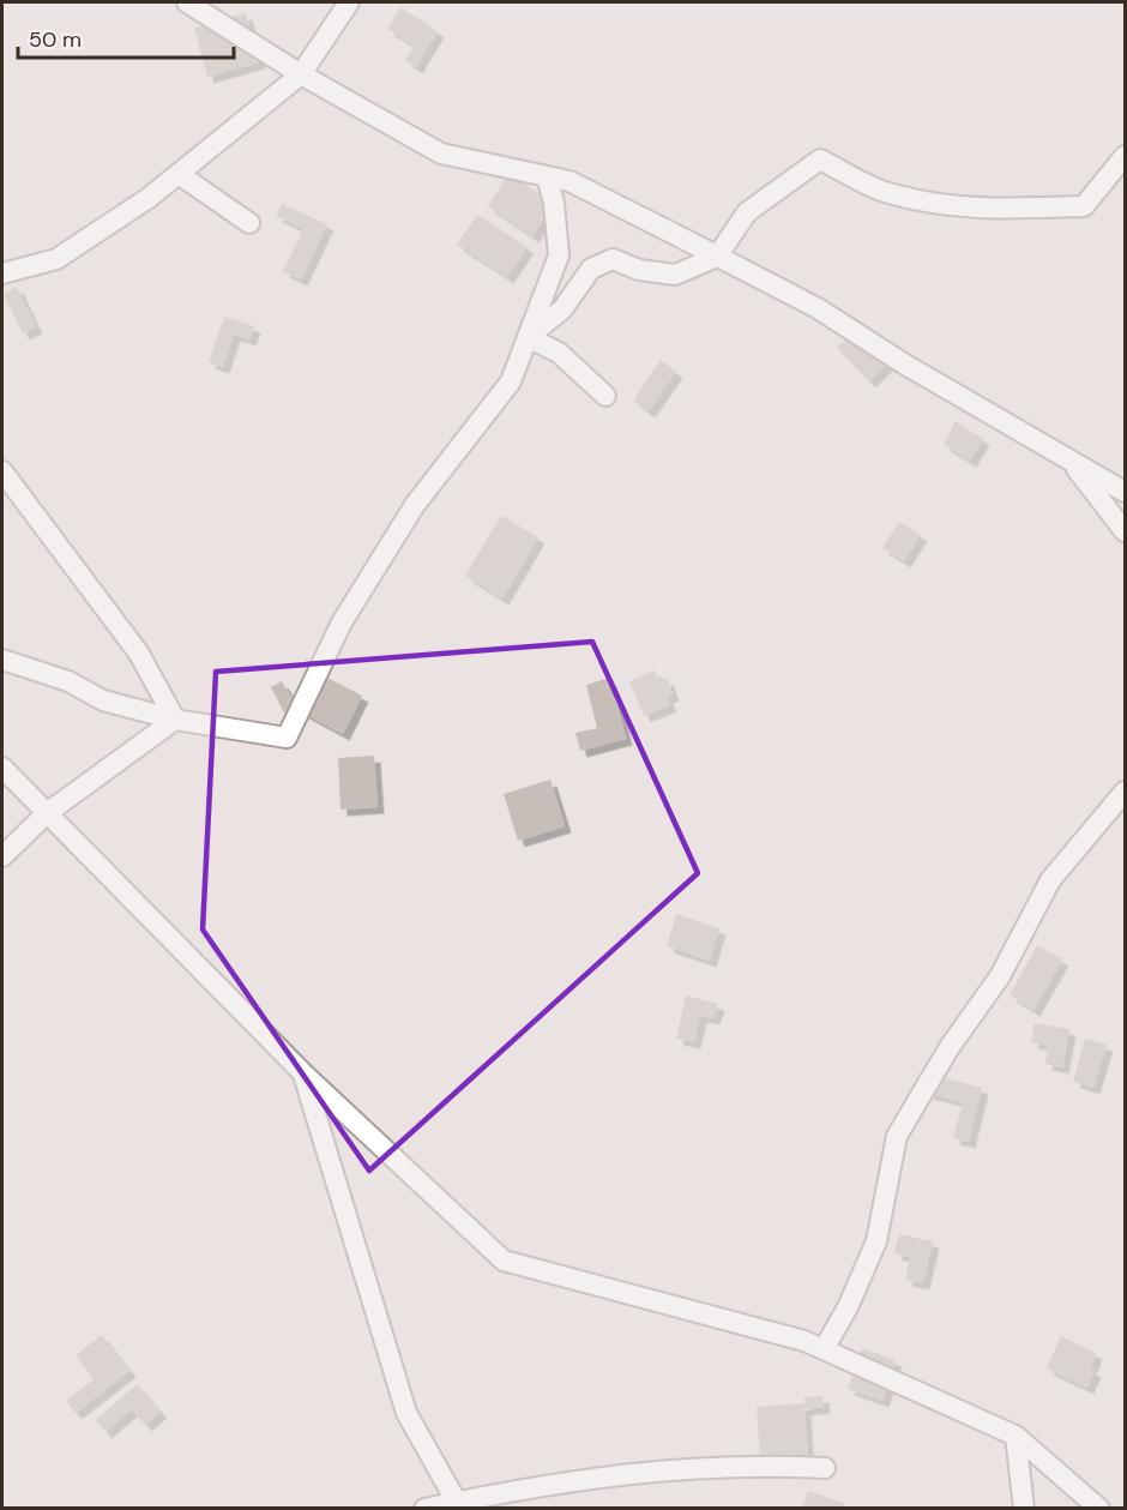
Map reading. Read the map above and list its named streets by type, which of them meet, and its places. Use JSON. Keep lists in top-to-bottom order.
{
  "scale_bar": "50 m"
}
